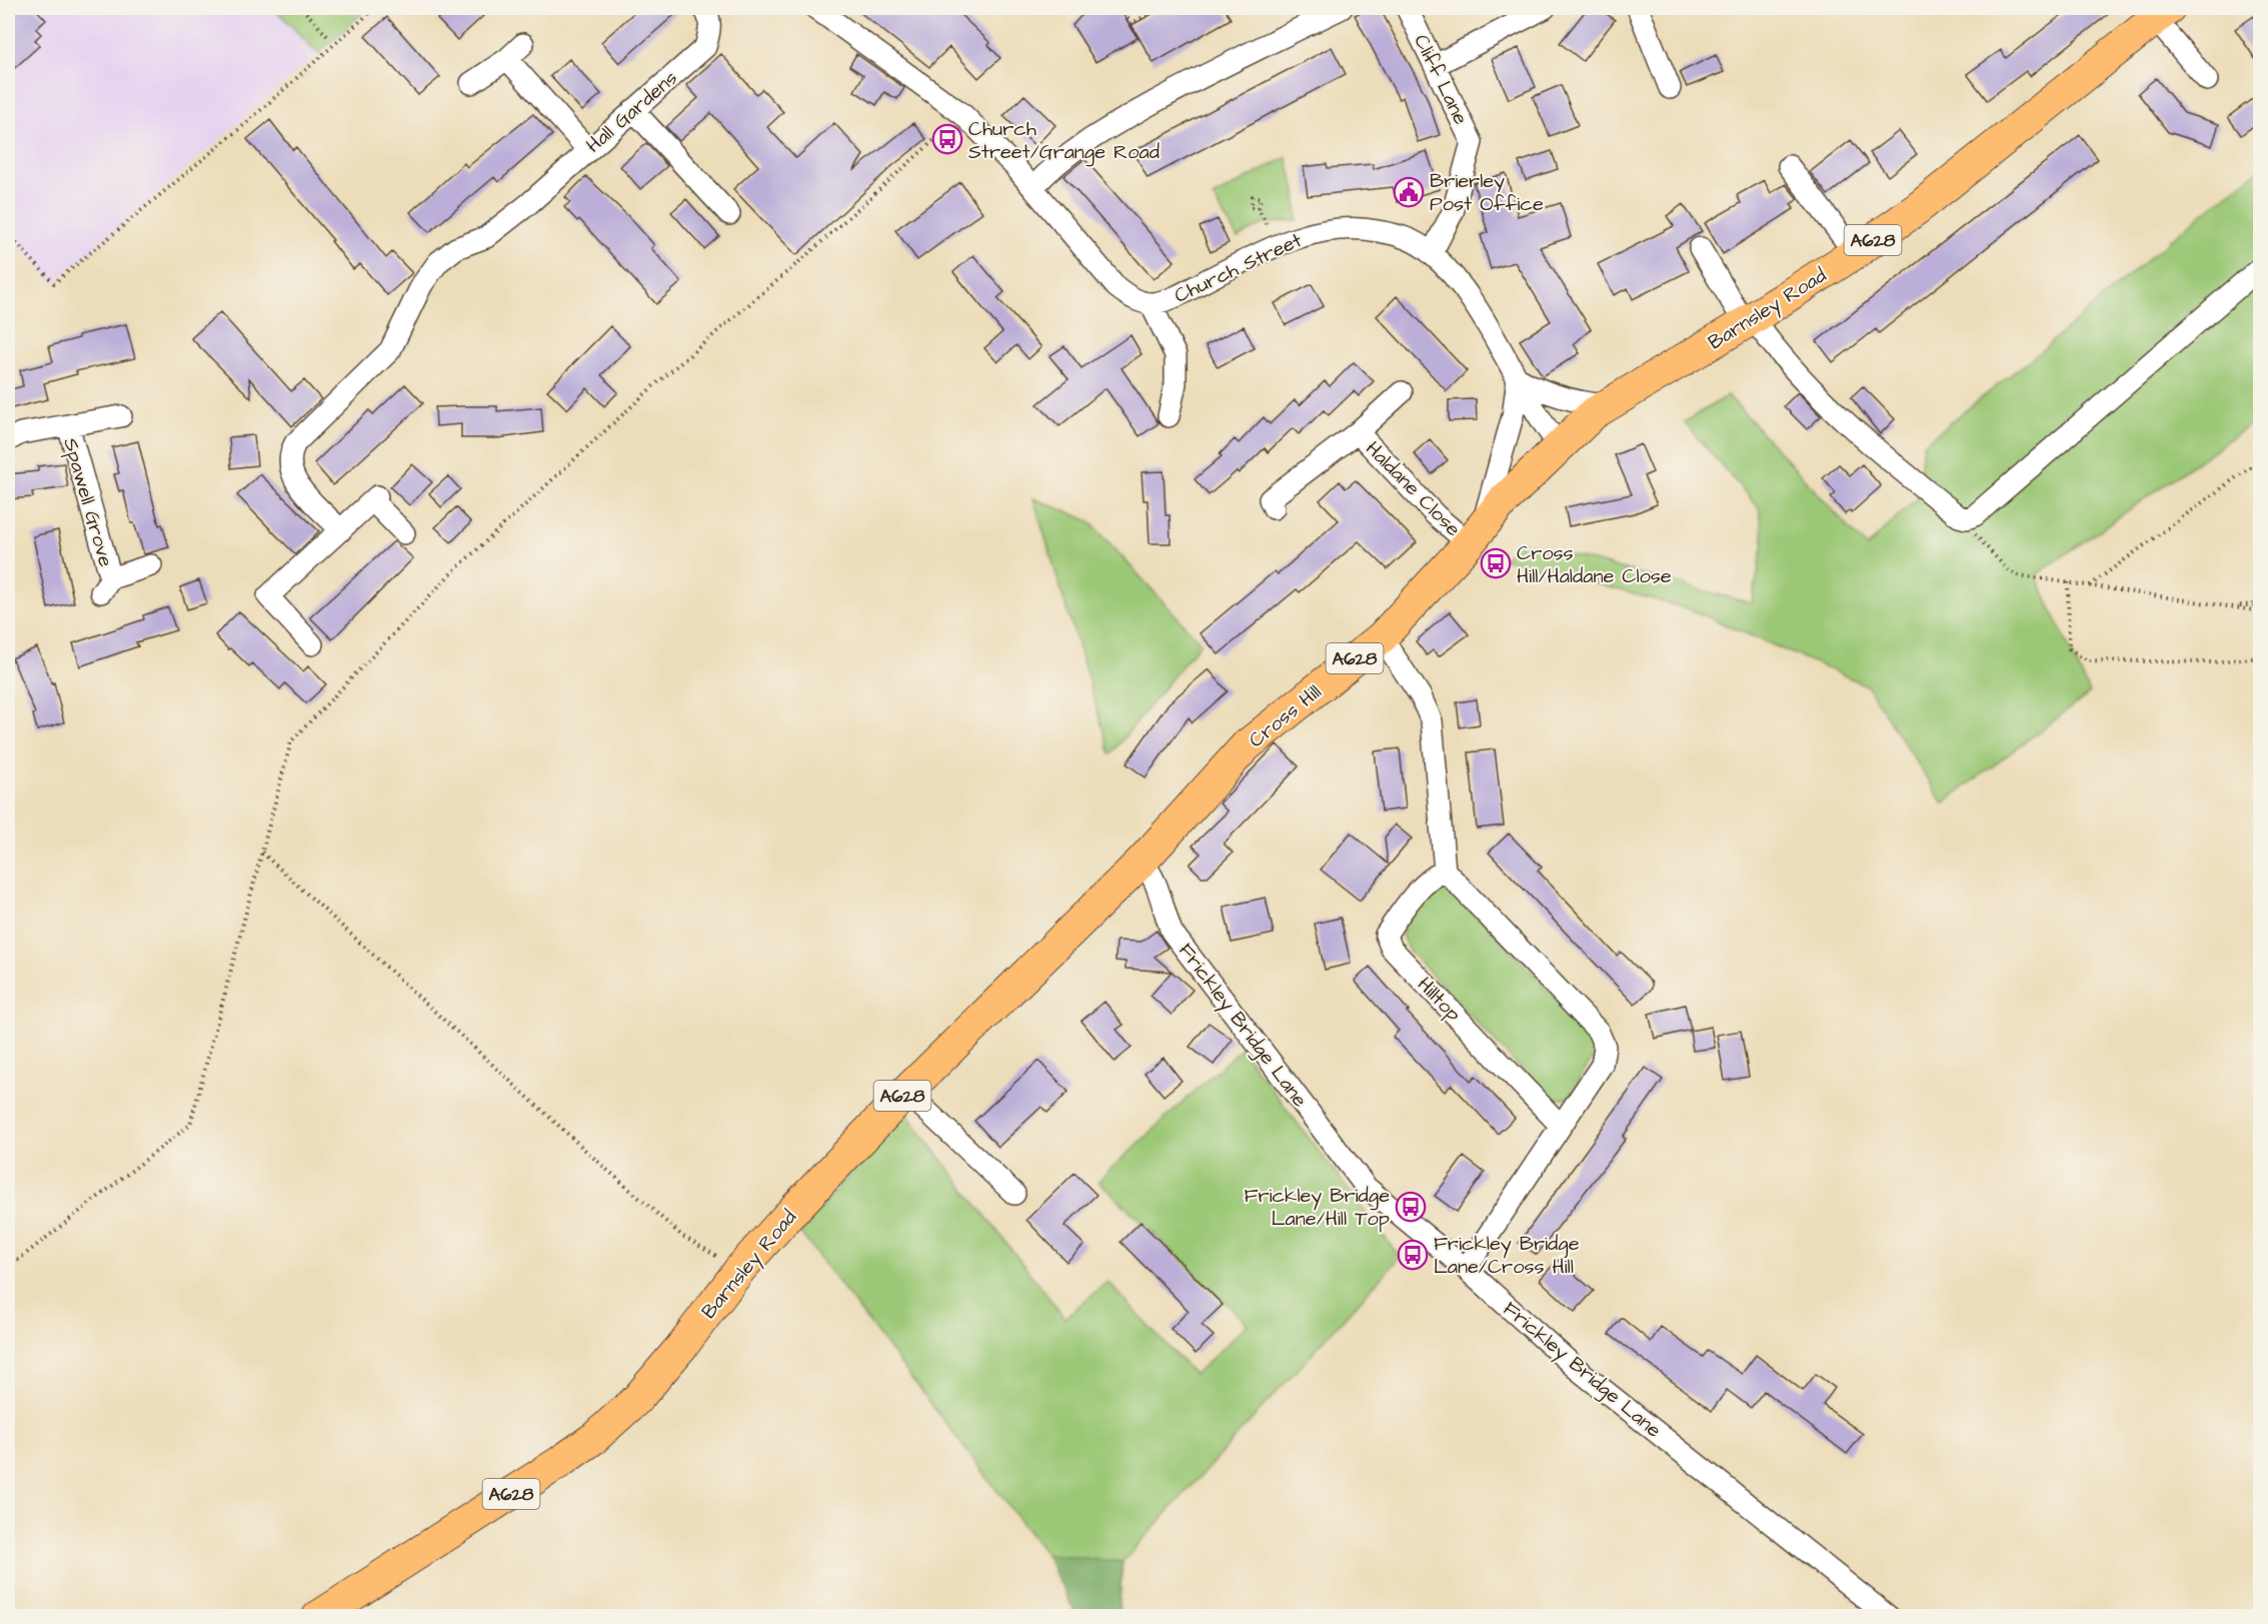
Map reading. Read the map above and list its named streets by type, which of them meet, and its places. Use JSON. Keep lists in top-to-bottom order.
{
  "streets": {
    "highway": ["A628", "Barnsley Road", "Cross Hill"],
    "street": [
      "Cliff Lane",
      "Hall Gardens",
      "Church Street",
      "Haldane Close",
      "Spawell Grove",
      "Hilltop",
      "Frickley Bridge Lane"
    ]
  },
  "crossings": [
    ["Cliff Lane", "Church Street"],
    ["Church Street", "Barnsley Road"],
    ["Church Street", "Cross Hill"],
    ["Barnsley Road", "Cross Hill"],
    ["Barnsley Road", "Frickley Bridge Lane"],
    ["Haldane Close", "Cross Hill"],
    ["Cross Hill", "Frickley Bridge Lane"]
  ],
  "places": {
    "bus stop": [
      "Church Street/Grange Road",
      "Cross Hill/Haldane Close",
      "Frickley Bridge Lane/Hill Top",
      "Frickley Bridge Lane/Cross Hill"
    ],
    "public building": ["Brierley Post Office"]
  }
}
